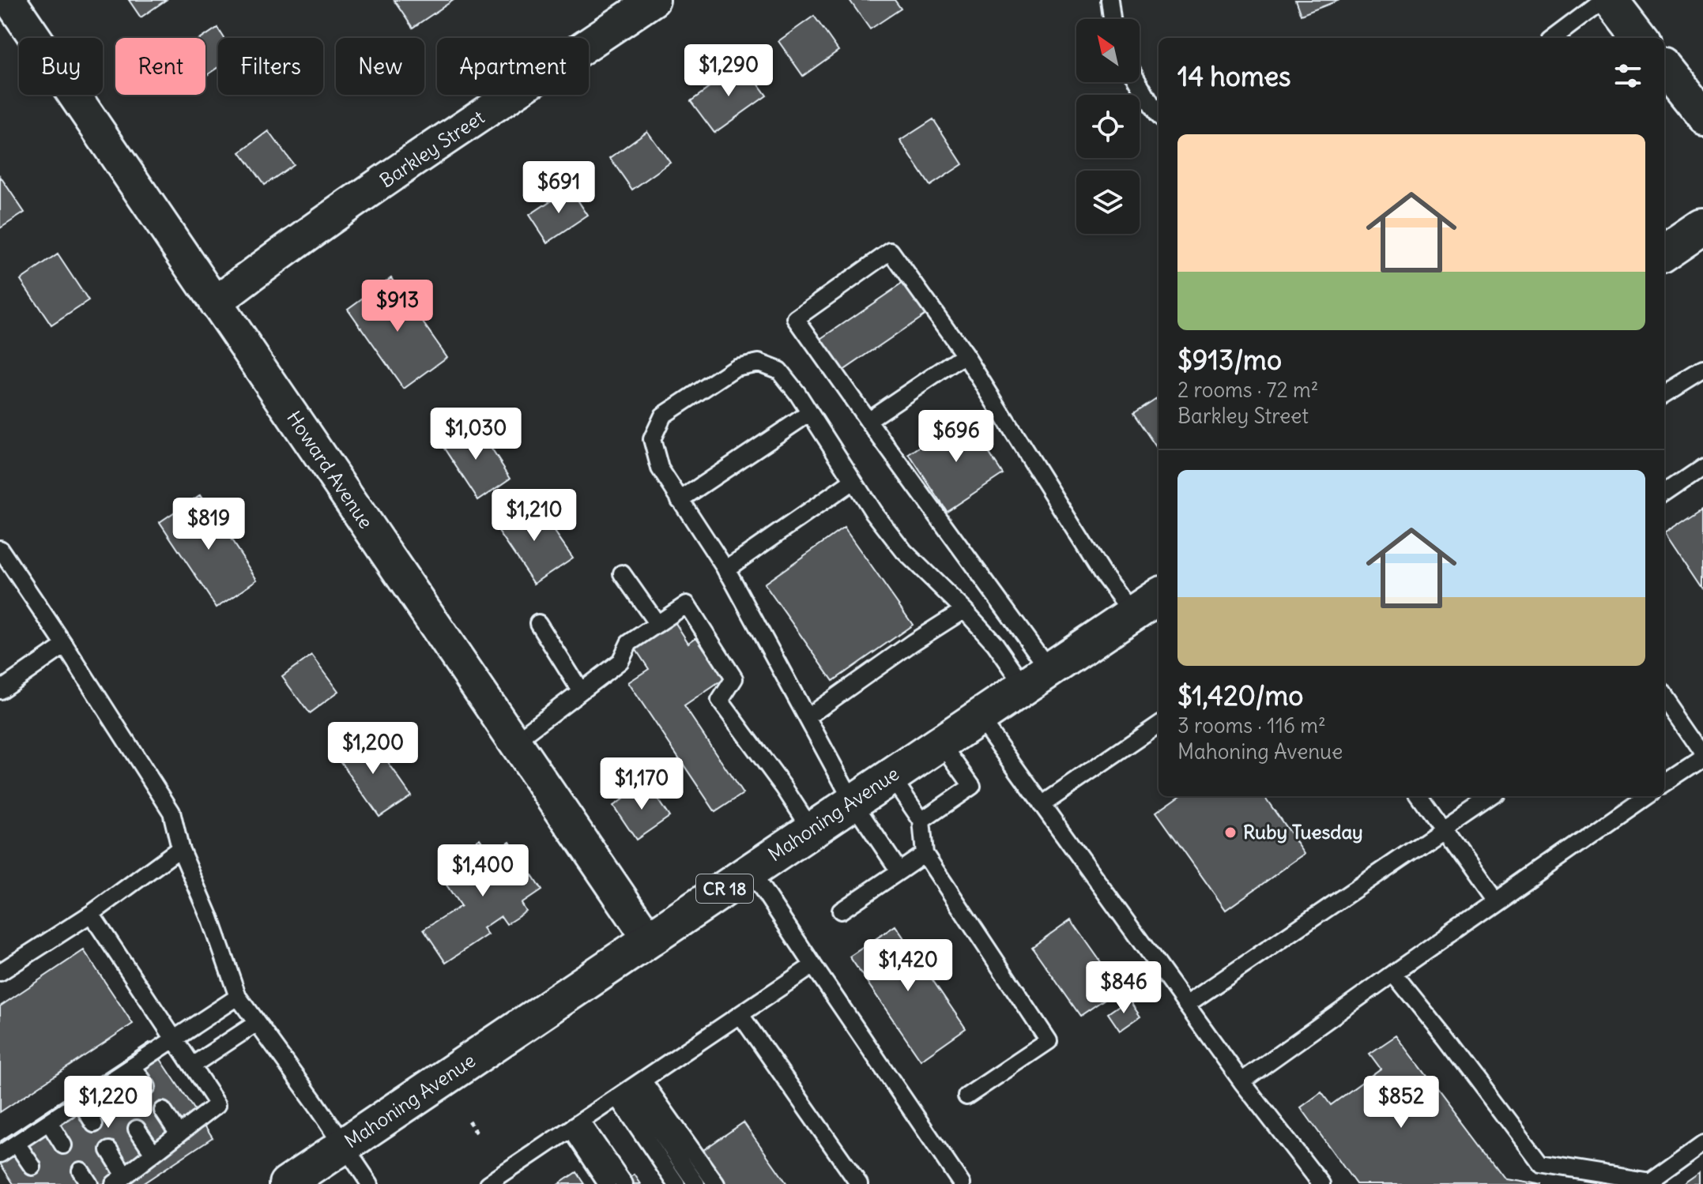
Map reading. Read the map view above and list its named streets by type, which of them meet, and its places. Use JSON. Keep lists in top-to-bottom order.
{
  "streets": {
    "main road": ["Mahoning Avenue", "CR 18"],
    "street": ["Barkley Street", "Howard Avenue"]
  },
  "crossings": [
    ["Barkley Street", "Howard Avenue"],
    ["Howard Avenue", "Mahoning Avenue"]
  ],
  "places": ["Ruby Tuesday"],
  "north": "top left",
  "page": {
    "chip": [
      "Buy",
      "Rent",
      "Filters",
      "New",
      "Apartment"
    ],
    "heading": "14 homes",
    "price": [
      "$1,290",
      "$691",
      "$913",
      "$1,030",
      "$696",
      "$1,210",
      "$819",
      "$1,200",
      "$1,170",
      "$1,400",
      "$1,420",
      "$846",
      "$1,220",
      "$852"
    ],
    "list": [
      {
        "name": "$913/mo",
        "note": "2 rooms · 72 m² · Barkley Street"
      },
      {
        "name": "$1,420/mo",
        "note": "3 rooms · 116 m² · Mahoning Avenue"
      }
    ]
  }
}
